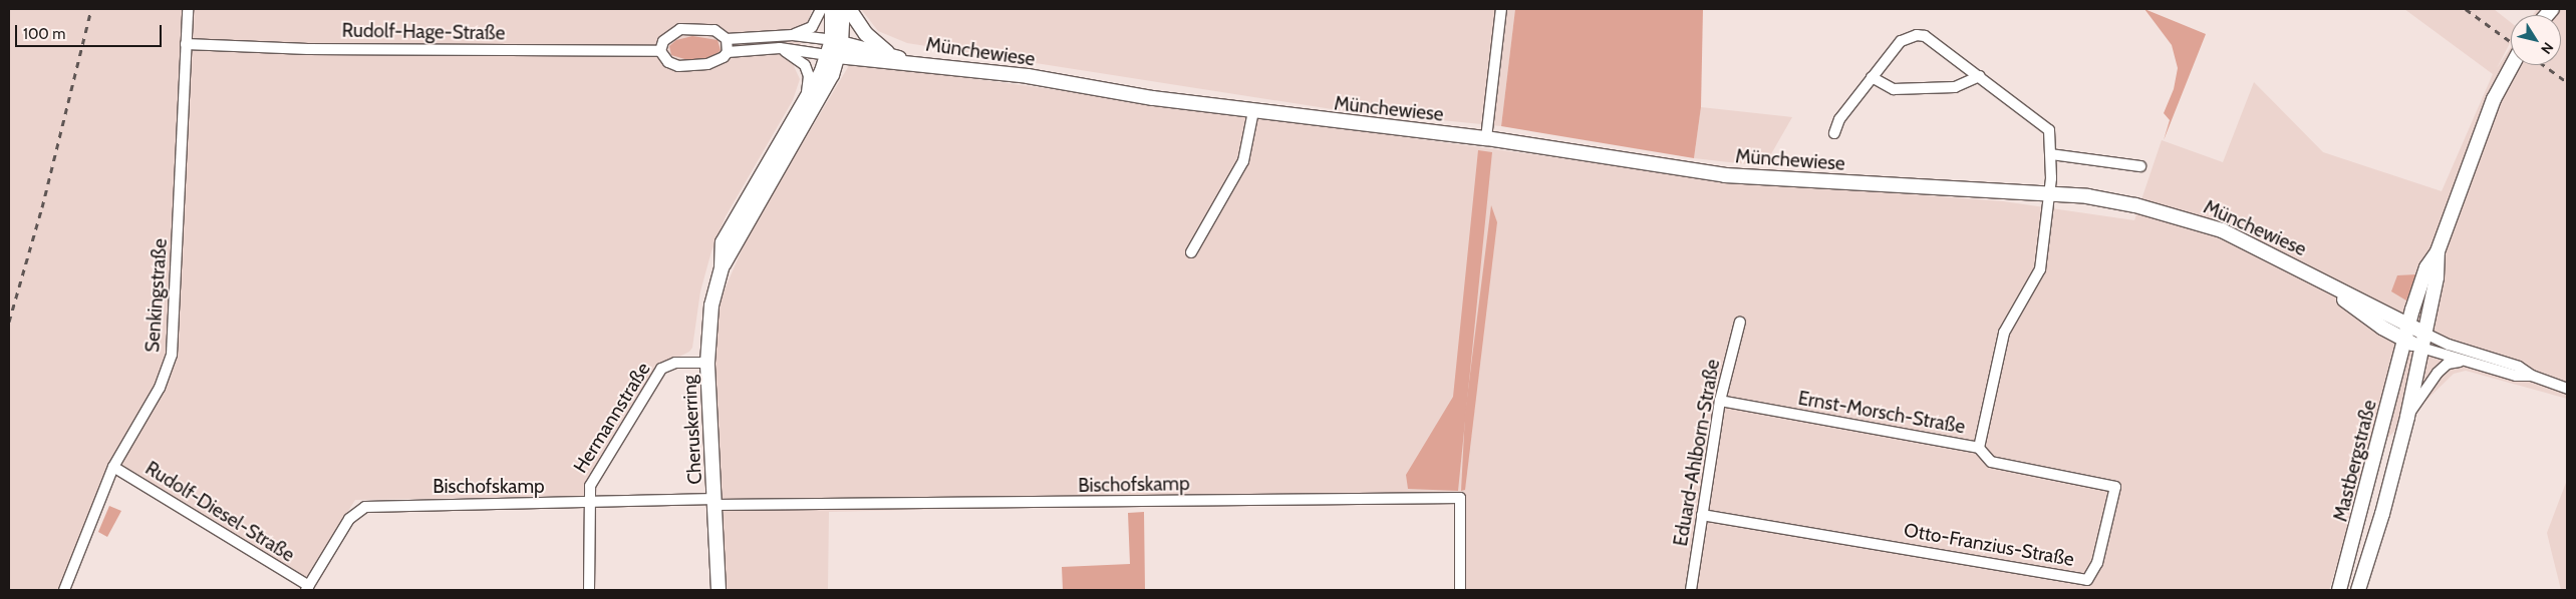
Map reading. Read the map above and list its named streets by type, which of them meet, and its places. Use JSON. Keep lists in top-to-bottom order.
{
  "streets": {
    "main road": ["Münchewiese", "Cheruskerring", "Mastbergstraße"],
    "street": [
      "Rudolf-Hage-Straße",
      "Senkingstraße",
      "Ernst-Morsch-Straße",
      "Hermannstraße",
      "Eduard-Ahlborn-Straße",
      "Bischofskamp",
      "Rudolf-Diesel-Straße",
      "Otto-Franzius-Straße"
    ]
  },
  "crossings": [
    ["Rudolf-Hage-Straße", "Senkingstraße"],
    ["Münchewiese", "Ernst-Morsch-Straße"],
    ["Münchewiese", "Cheruskerring"],
    ["Münchewiese", "Mastbergstraße"],
    ["Senkingstraße", "Rudolf-Diesel-Straße"],
    ["Ernst-Morsch-Straße", "Eduard-Ahlborn-Straße"],
    ["Ernst-Morsch-Straße", "Otto-Franzius-Straße"],
    ["Hermannstraße", "Cheruskerring"],
    ["Hermannstraße", "Bischofskamp"],
    ["Cheruskerring", "Bischofskamp"],
    ["Eduard-Ahlborn-Straße", "Otto-Franzius-Straße"],
    ["Bischofskamp", "Rudolf-Diesel-Straße"]
  ],
  "scale_bar": "100 m",
  "north": "bottom right"
}
